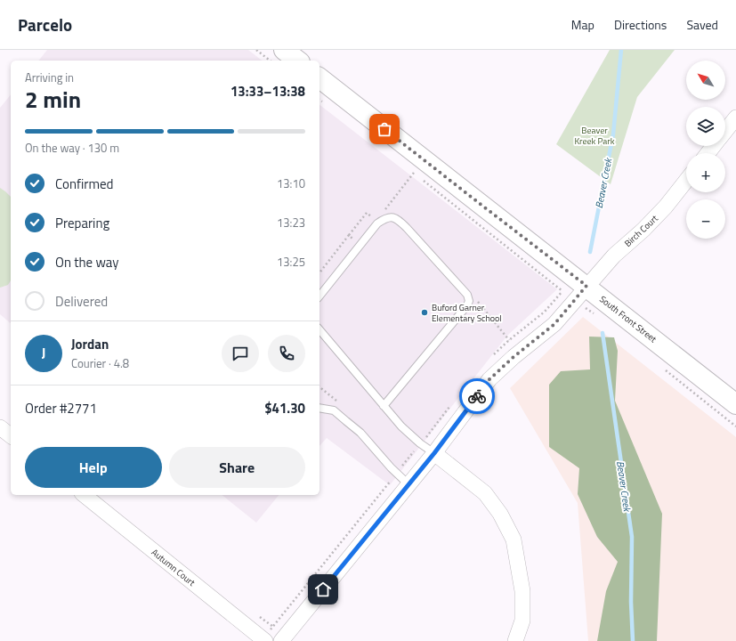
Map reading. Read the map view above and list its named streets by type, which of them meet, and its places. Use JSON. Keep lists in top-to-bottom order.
{
  "streets": {
    "street": ["Birch Court", "South Front Street", "Autumn Court"]
  },
  "crossings": [
    ["Birch Court", "South Front Street"]
  ],
  "water": ["Beaver Creek"],
  "parks": ["Beaver Kreek Park"],
  "places": ["Buford Garner Elementary School"],
  "north": "top left",
  "page": {
    "header": "Parcelo",
    "nav": ["Map", "Directions", "Saved"],
    "map_buttons": ["+", "−"],
    "heading": ["2 min", "Arriving in", "13:33–13:38"],
    "panel": [
      "Jordan",
      "Courier · 4.8",
      "Order #2771",
      "$41.30"
    ],
    "bar": "On the way · 130 m",
    "list": [
      ["Confirmed", "13:10"],
      ["Preparing", "13:23"],
      ["On the way", "13:25"],
      "Delivered"
    ],
    "round": "J",
    "buttons": ["Help", "Share"]
  }
}
